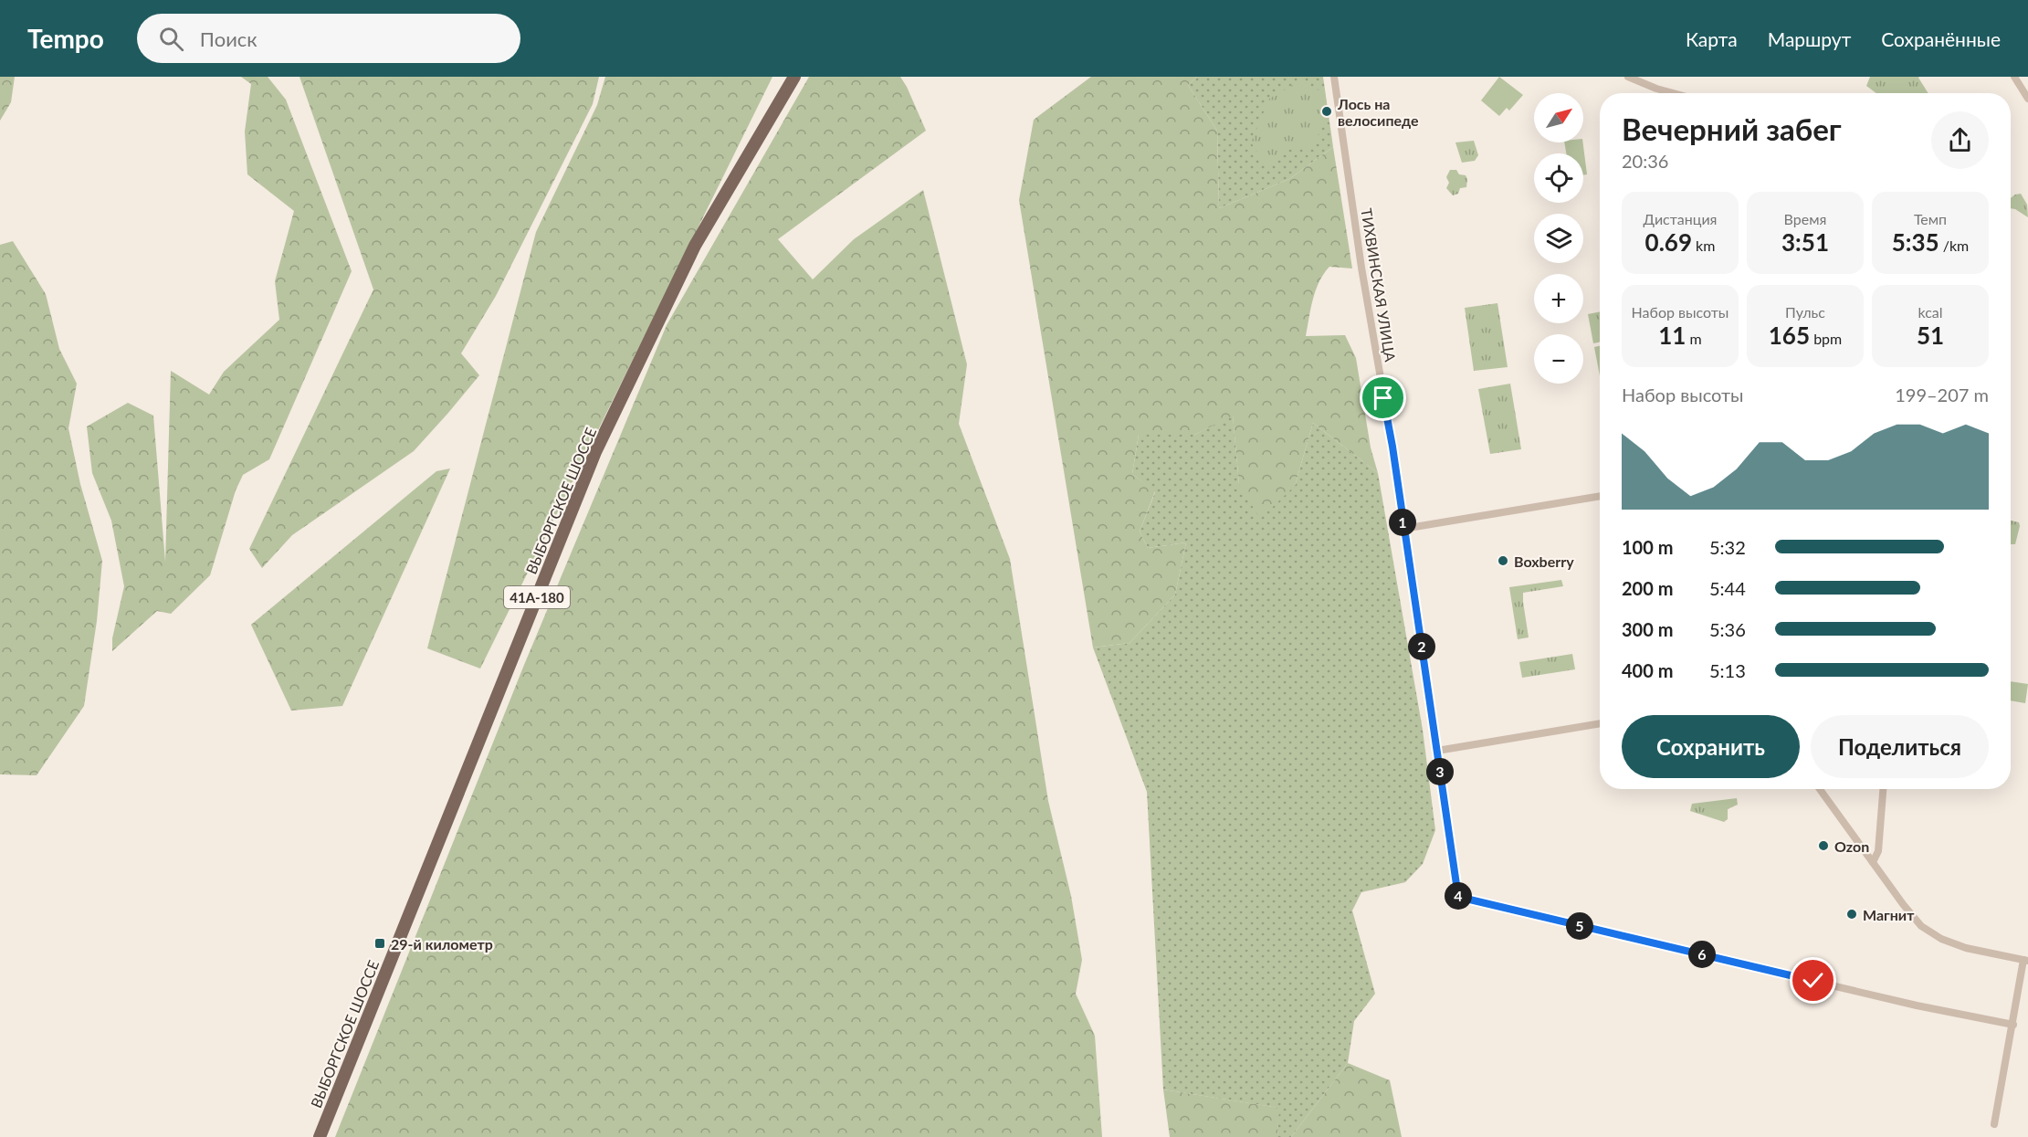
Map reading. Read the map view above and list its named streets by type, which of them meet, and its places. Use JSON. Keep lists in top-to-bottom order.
{
  "streets": {
    "main road": ["ВЫБОРГСКОЕ ШОССЕ", "41А-180"],
    "street": ["ТИХВИНСКАЯ УЛИЦА"]
  },
  "places": {
    "other": [
      "Лось на велосипеде",
      "Boxberry",
      "Ozon",
      "Магнит"
    ],
    "transit": ["29-й километр"]
  },
  "north": "top right",
  "page": {
    "header": "Tempo",
    "search": "Поиск",
    "nav": ["Карта", "Маршрут", "Сохранённые"],
    "map_buttons": ["+", "−"],
    "heading": ["Вечерний забег", "20:36"],
    "stats": [
      ["Дистанция", "0.69 km"],
      ["Время", "3:51"],
      ["Темп", "5:35 /km"],
      ["Набор высоты", "11 m"],
      ["Пульс", "165 bpm"],
      ["kcal", "51"]
    ],
    "chart": ["Набор высоты", "199–207 m"],
    "pins": [
      "1",
      "2",
      "3",
      "4",
      "5",
      "6"
    ],
    "list": [
      {
        "name": "100 m",
        "note": "5:32"
      },
      {
        "name": "200 m",
        "note": "5:44"
      },
      {
        "name": "300 m",
        "note": "5:36"
      },
      {
        "name": "400 m",
        "note": "5:13"
      }
    ],
    "buttons": ["Сохранить", "Поделиться"]
  }
}
